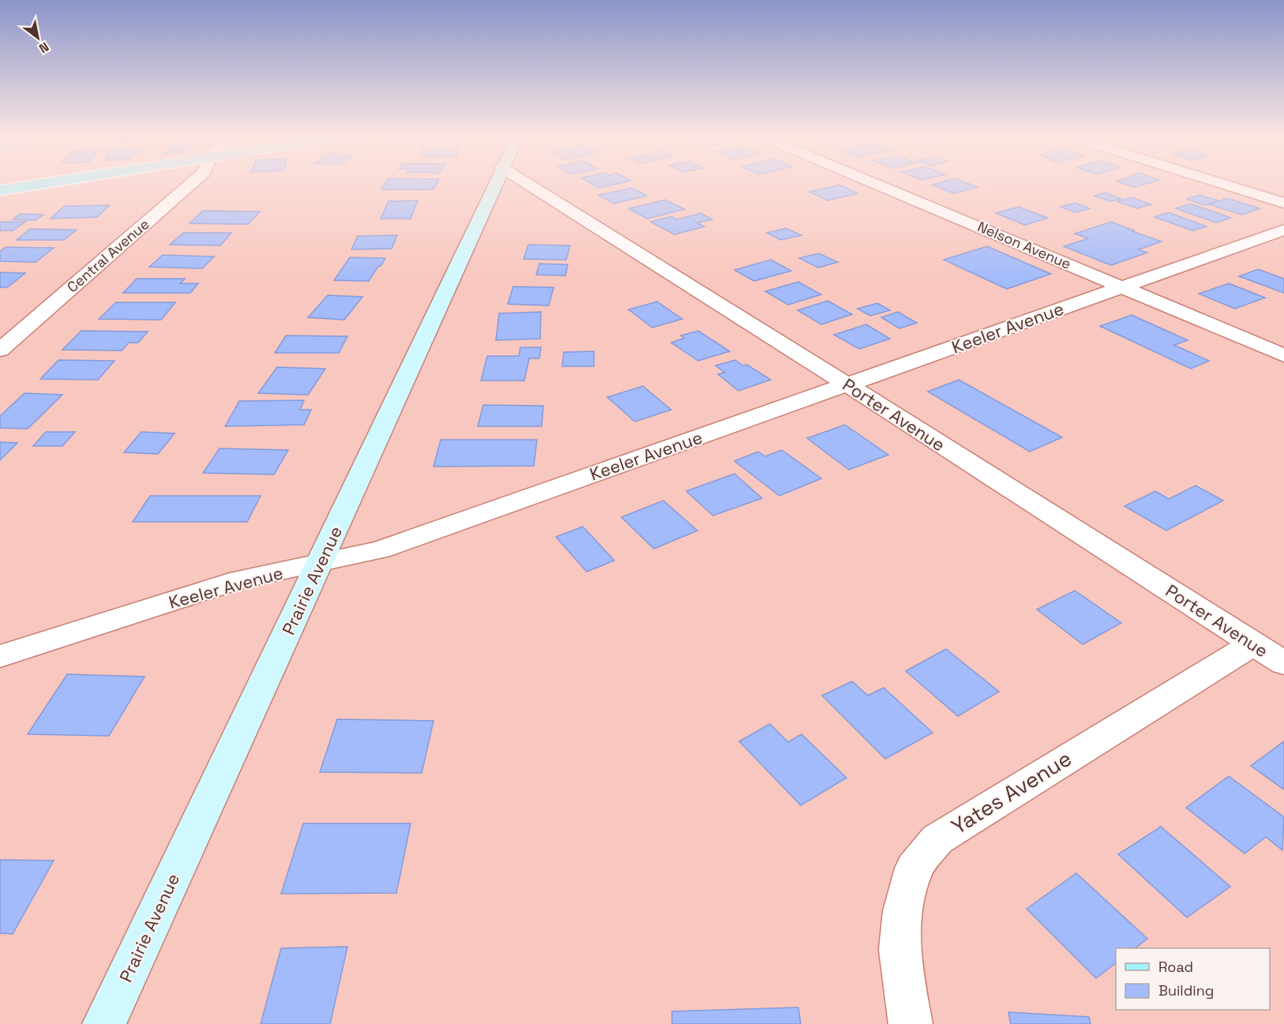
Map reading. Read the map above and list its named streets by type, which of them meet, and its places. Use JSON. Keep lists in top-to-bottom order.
{
  "streets": {
    "main road": ["Prairie Avenue"],
    "street": [
      "Nelson Avenue",
      "Central Avenue",
      "Keeler Avenue",
      "Porter Avenue",
      "Yates Avenue"
    ]
  },
  "crossings": [
    ["Nelson Avenue", "Keeler Avenue"],
    ["Keeler Avenue", "Porter Avenue"],
    ["Keeler Avenue", "Prairie Avenue"],
    ["Porter Avenue", "Yates Avenue"]
  ],
  "legend": ["Road", "Building"],
  "north": "bottom right"
}
